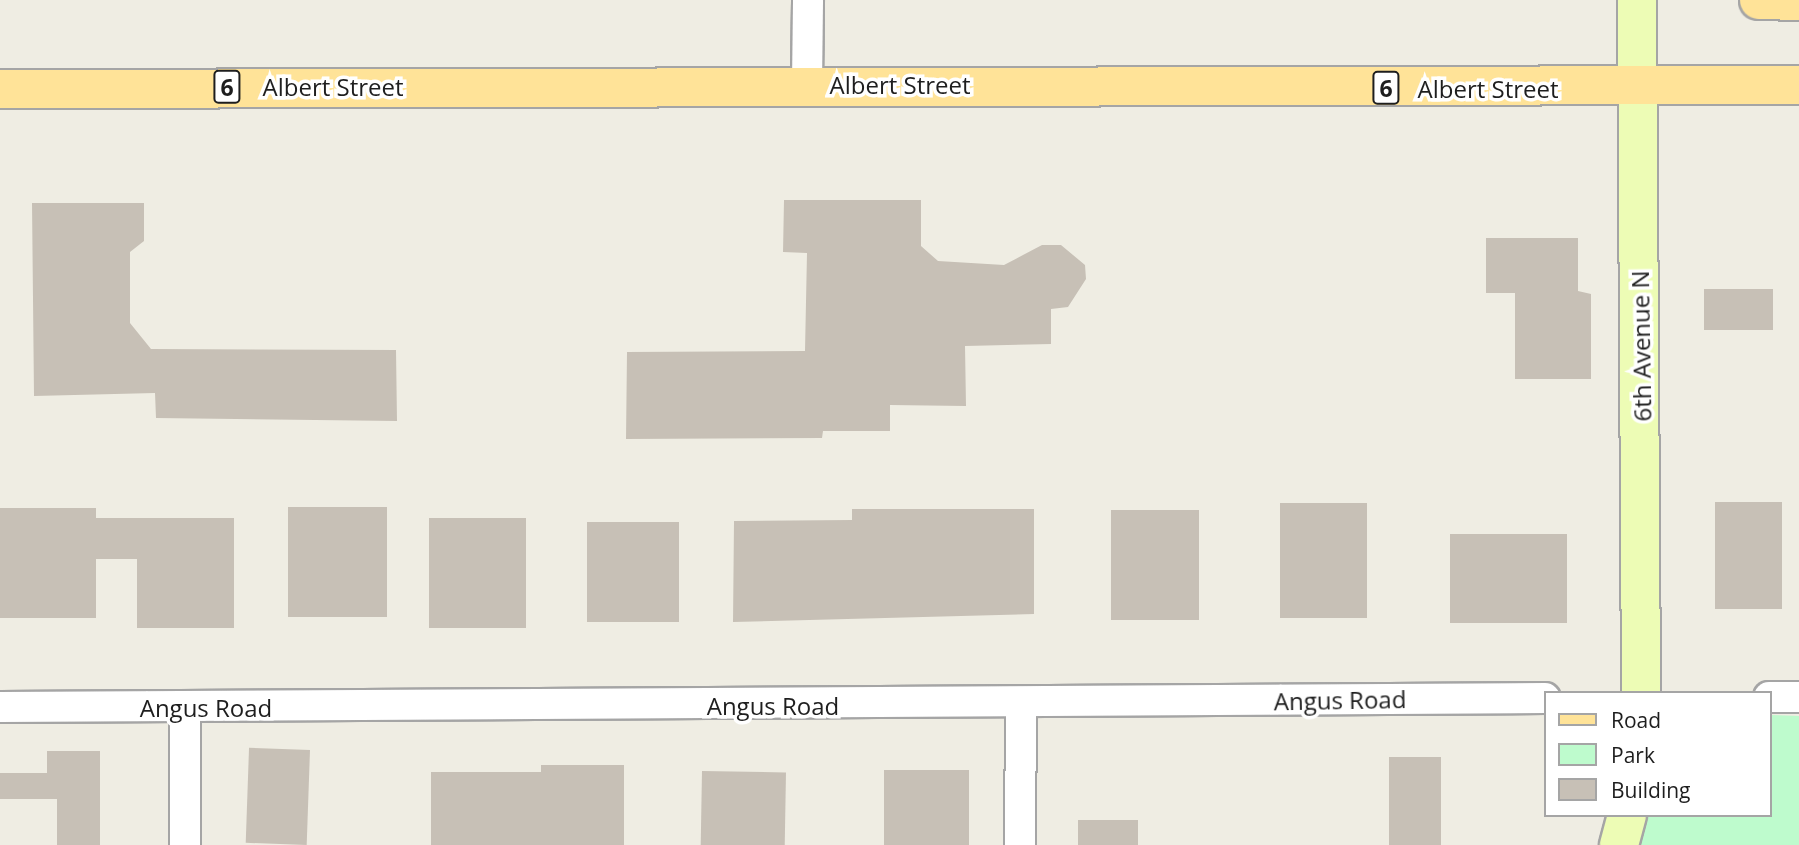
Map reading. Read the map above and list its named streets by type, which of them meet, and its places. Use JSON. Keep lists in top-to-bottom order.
{
  "streets": {
    "main road": ["Albert Street", "6"],
    "street": ["6th Avenue N", "Angus Road"]
  },
  "crossings": [
    ["Albert Street", "6th Avenue N"]
  ],
  "legend": ["Road", "Park", "Building"]
}
